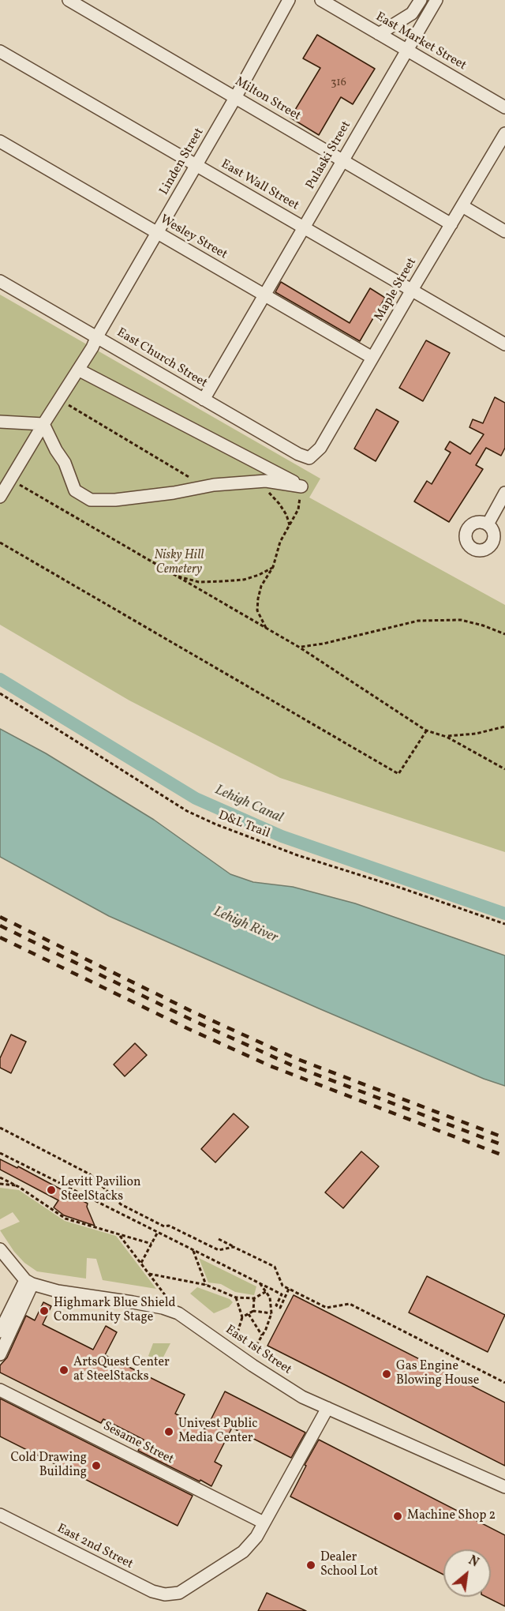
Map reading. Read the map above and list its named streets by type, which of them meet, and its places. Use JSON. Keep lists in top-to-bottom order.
{
  "streets": {
    "street": [
      "East Market Street",
      "Milton Street",
      "Pulaski Street",
      "Linden Street",
      "East Wall Street",
      "Wesley Street",
      "Maple Street",
      "East Church Street",
      "East 1st Street",
      "Sesame Street",
      "East 2nd Street"
    ],
    "path": ["D&L Trail"]
  },
  "crossings": [
    ["East Market Street", "Pulaski Street"],
    ["Milton Street", "Pulaski Street"],
    ["Milton Street", "Linden Street"],
    ["Milton Street", "Maple Street"],
    ["Pulaski Street", "East Wall Street"],
    ["Pulaski Street", "Wesley Street"],
    ["Pulaski Street", "East Church Street"],
    ["Linden Street", "East Wall Street"],
    ["Linden Street", "Wesley Street"],
    ["Linden Street", "East Church Street"],
    ["East Wall Street", "Maple Street"],
    ["Wesley Street", "Maple Street"],
    ["Maple Street", "East Church Street"],
    ["Sesame Street", "East 2nd Street"]
  ],
  "water": ["Lehigh Canal", "Lehigh River"],
  "parks": ["Nisky Hill Cemetery"],
  "places": [
    "Levitt Pavilion SteelStacks",
    "Highmark Blue Shield Community Stage",
    "ArtsQuest Center at SteelStacks",
    "Gas Engine Blowing House",
    "Univest Public Media Center",
    "Cold Drawing Building",
    "Machine Shop 2",
    "Dealer School Lot"
  ],
  "house_numbers": ["316"],
  "north": "top right"
}
